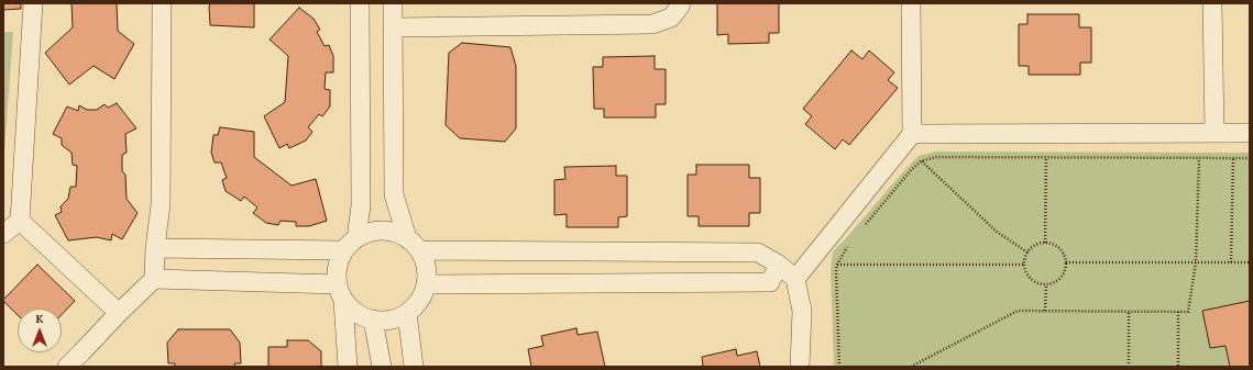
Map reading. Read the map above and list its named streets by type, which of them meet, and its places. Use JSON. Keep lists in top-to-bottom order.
{
  "north": "top"
}
